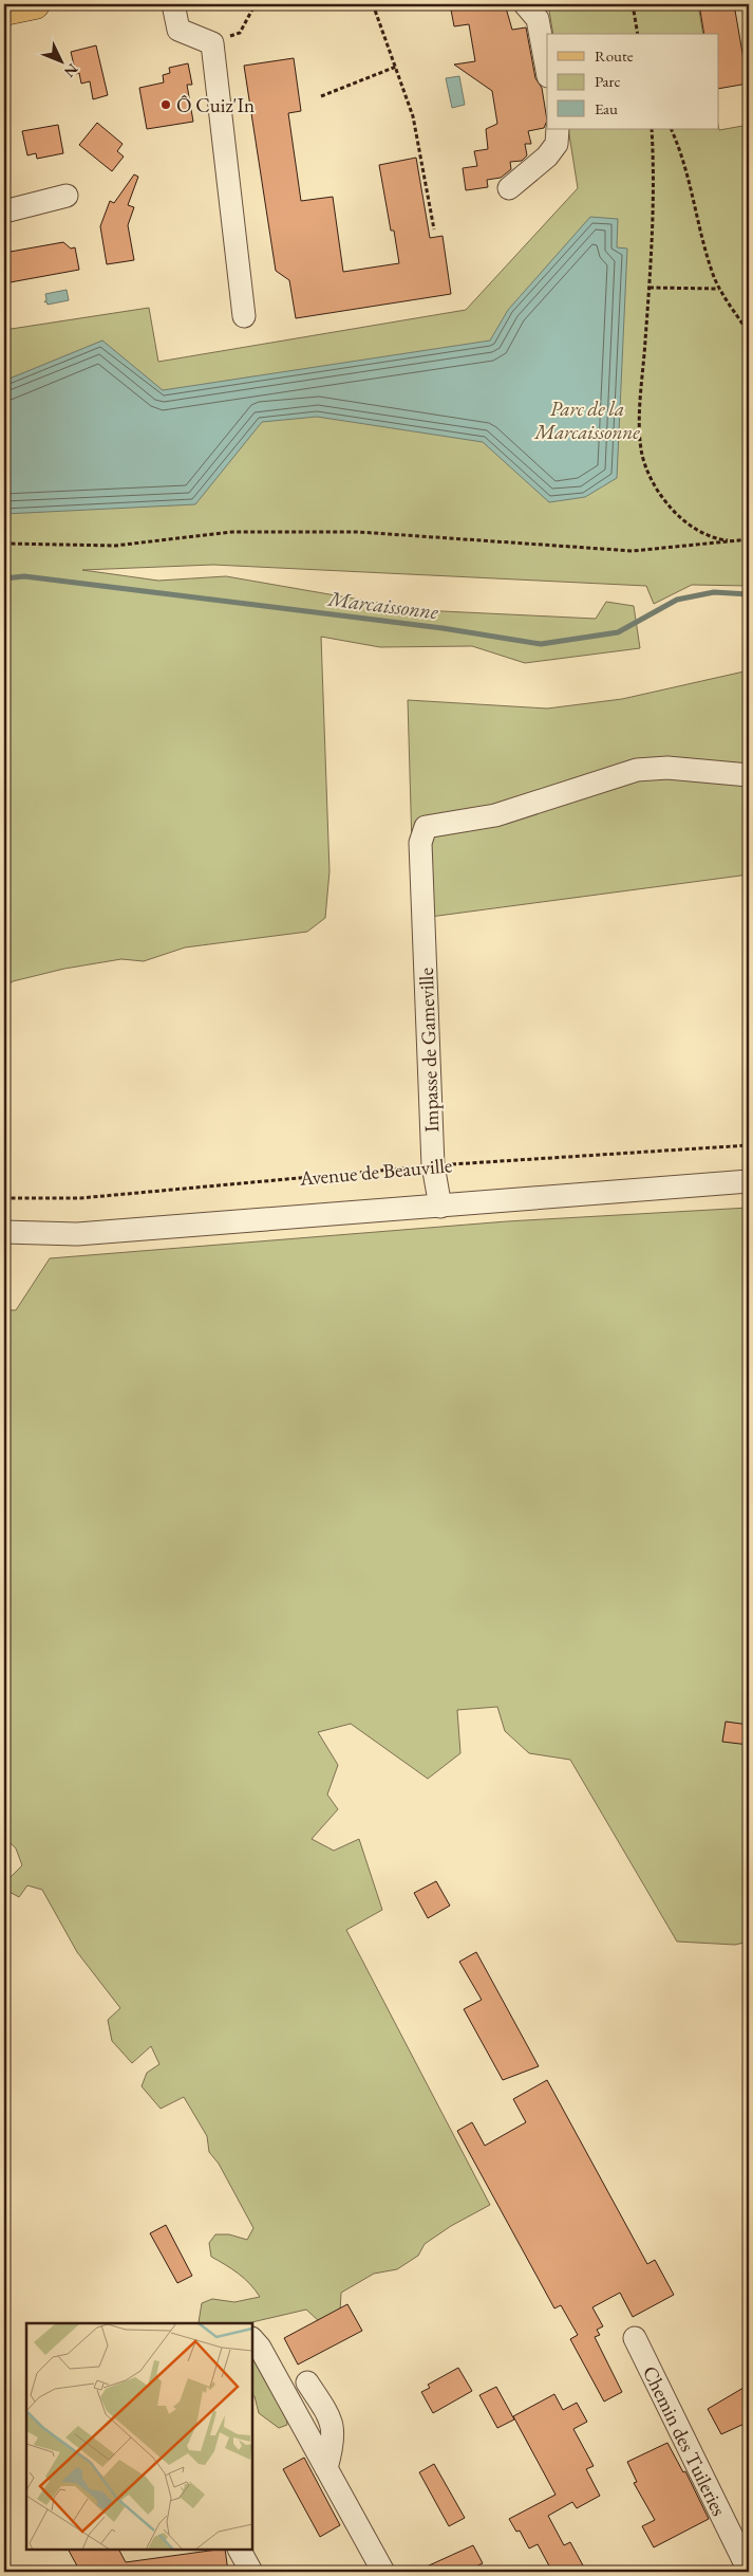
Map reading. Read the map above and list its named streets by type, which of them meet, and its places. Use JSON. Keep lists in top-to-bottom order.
{
  "streets": {
    "street": ["Impasse de Gameville", "Avenue de Beauville", "Chemin des Tuileries"]
  },
  "crossings": [
    ["Impasse de Gameville", "Avenue de Beauville"]
  ],
  "water": ["Marcaissonne"],
  "parks": ["Parc de la Marcaissonne"],
  "places": ["Ô Cuiz'In"],
  "legend": ["Route", "Parc", "Eau"],
  "north": "bottom right"
}
